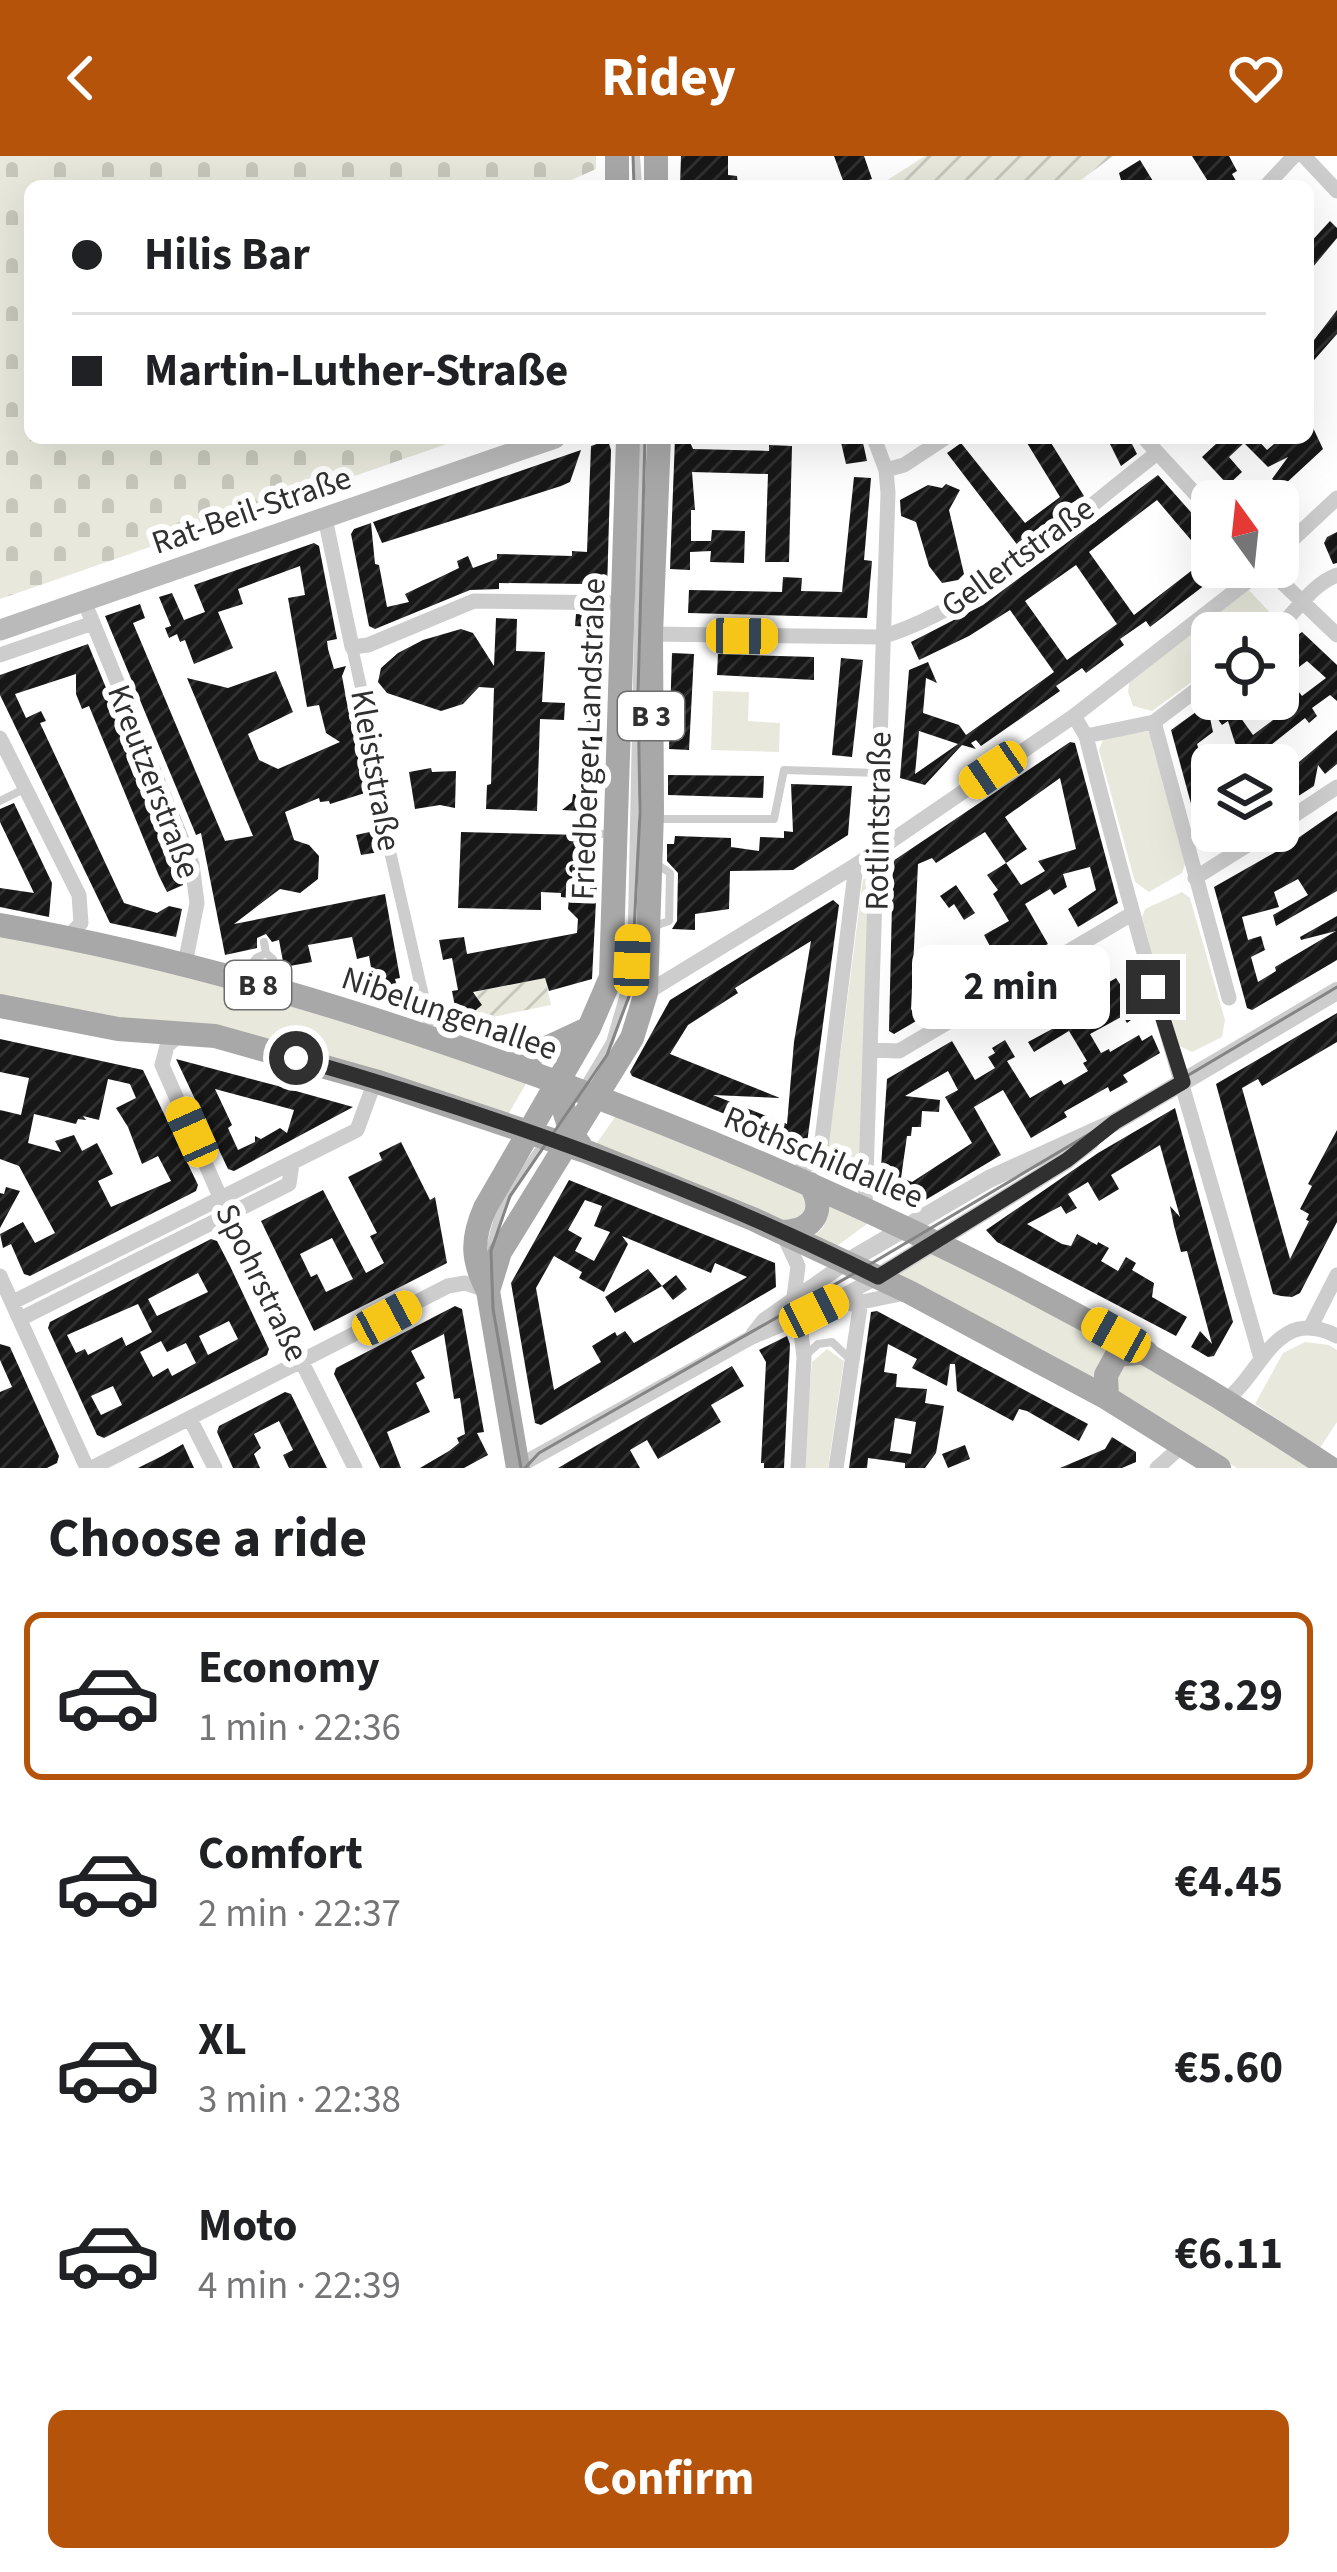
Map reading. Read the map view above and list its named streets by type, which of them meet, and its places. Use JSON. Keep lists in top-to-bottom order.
{
  "streets": {
    "main road": [
      "Rat-Beil-Straße",
      "B 3",
      "Friedberger Landstraße",
      "B 8",
      "Nibelungenallee",
      "Rothschildallee"
    ],
    "street": [
      "Gellertstraße",
      "Kleiststraße",
      "Kreutzerstraße",
      "Rotlintstraße",
      "Spohrstraße"
    ]
  },
  "crossings": [
    ["Rat-Beil-Straße", "Kleiststraße"],
    ["Rat-Beil-Straße", "Kreutzerstraße"],
    ["Gellertstraße", "Friedberger Landstraße"],
    ["Gellertstraße", "Rotlintstraße"],
    ["Friedberger Landstraße", "Nibelungenallee"],
    ["Friedberger Landstraße", "Rothschildallee"],
    ["Kreutzerstraße", "Nibelungenallee"],
    ["Rotlintstraße", "Rothschildallee"],
    ["Nibelungenallee", "Rothschildallee"],
    ["Nibelungenallee", "Spohrstraße"]
  ],
  "north": "top",
  "page": {
    "header": "Ridey",
    "banner": ["Hilis Bar", "Martin-Luther-Straße"],
    "bubble": "2 min",
    "heading": "Choose a ride",
    "list": [
      {
        "name": "Economy",
        "note": "1 min · 22:36",
        "value": "€3.29"
      },
      {
        "name": "Comfort",
        "note": "2 min · 22:37",
        "value": "€4.45"
      },
      {
        "name": "XL",
        "note": "3 min · 22:38",
        "value": "€5.60"
      },
      {
        "name": "Moto",
        "note": "4 min · 22:39",
        "value": "€6.11"
      }
    ],
    "buttons": "Confirm"
  }
}
